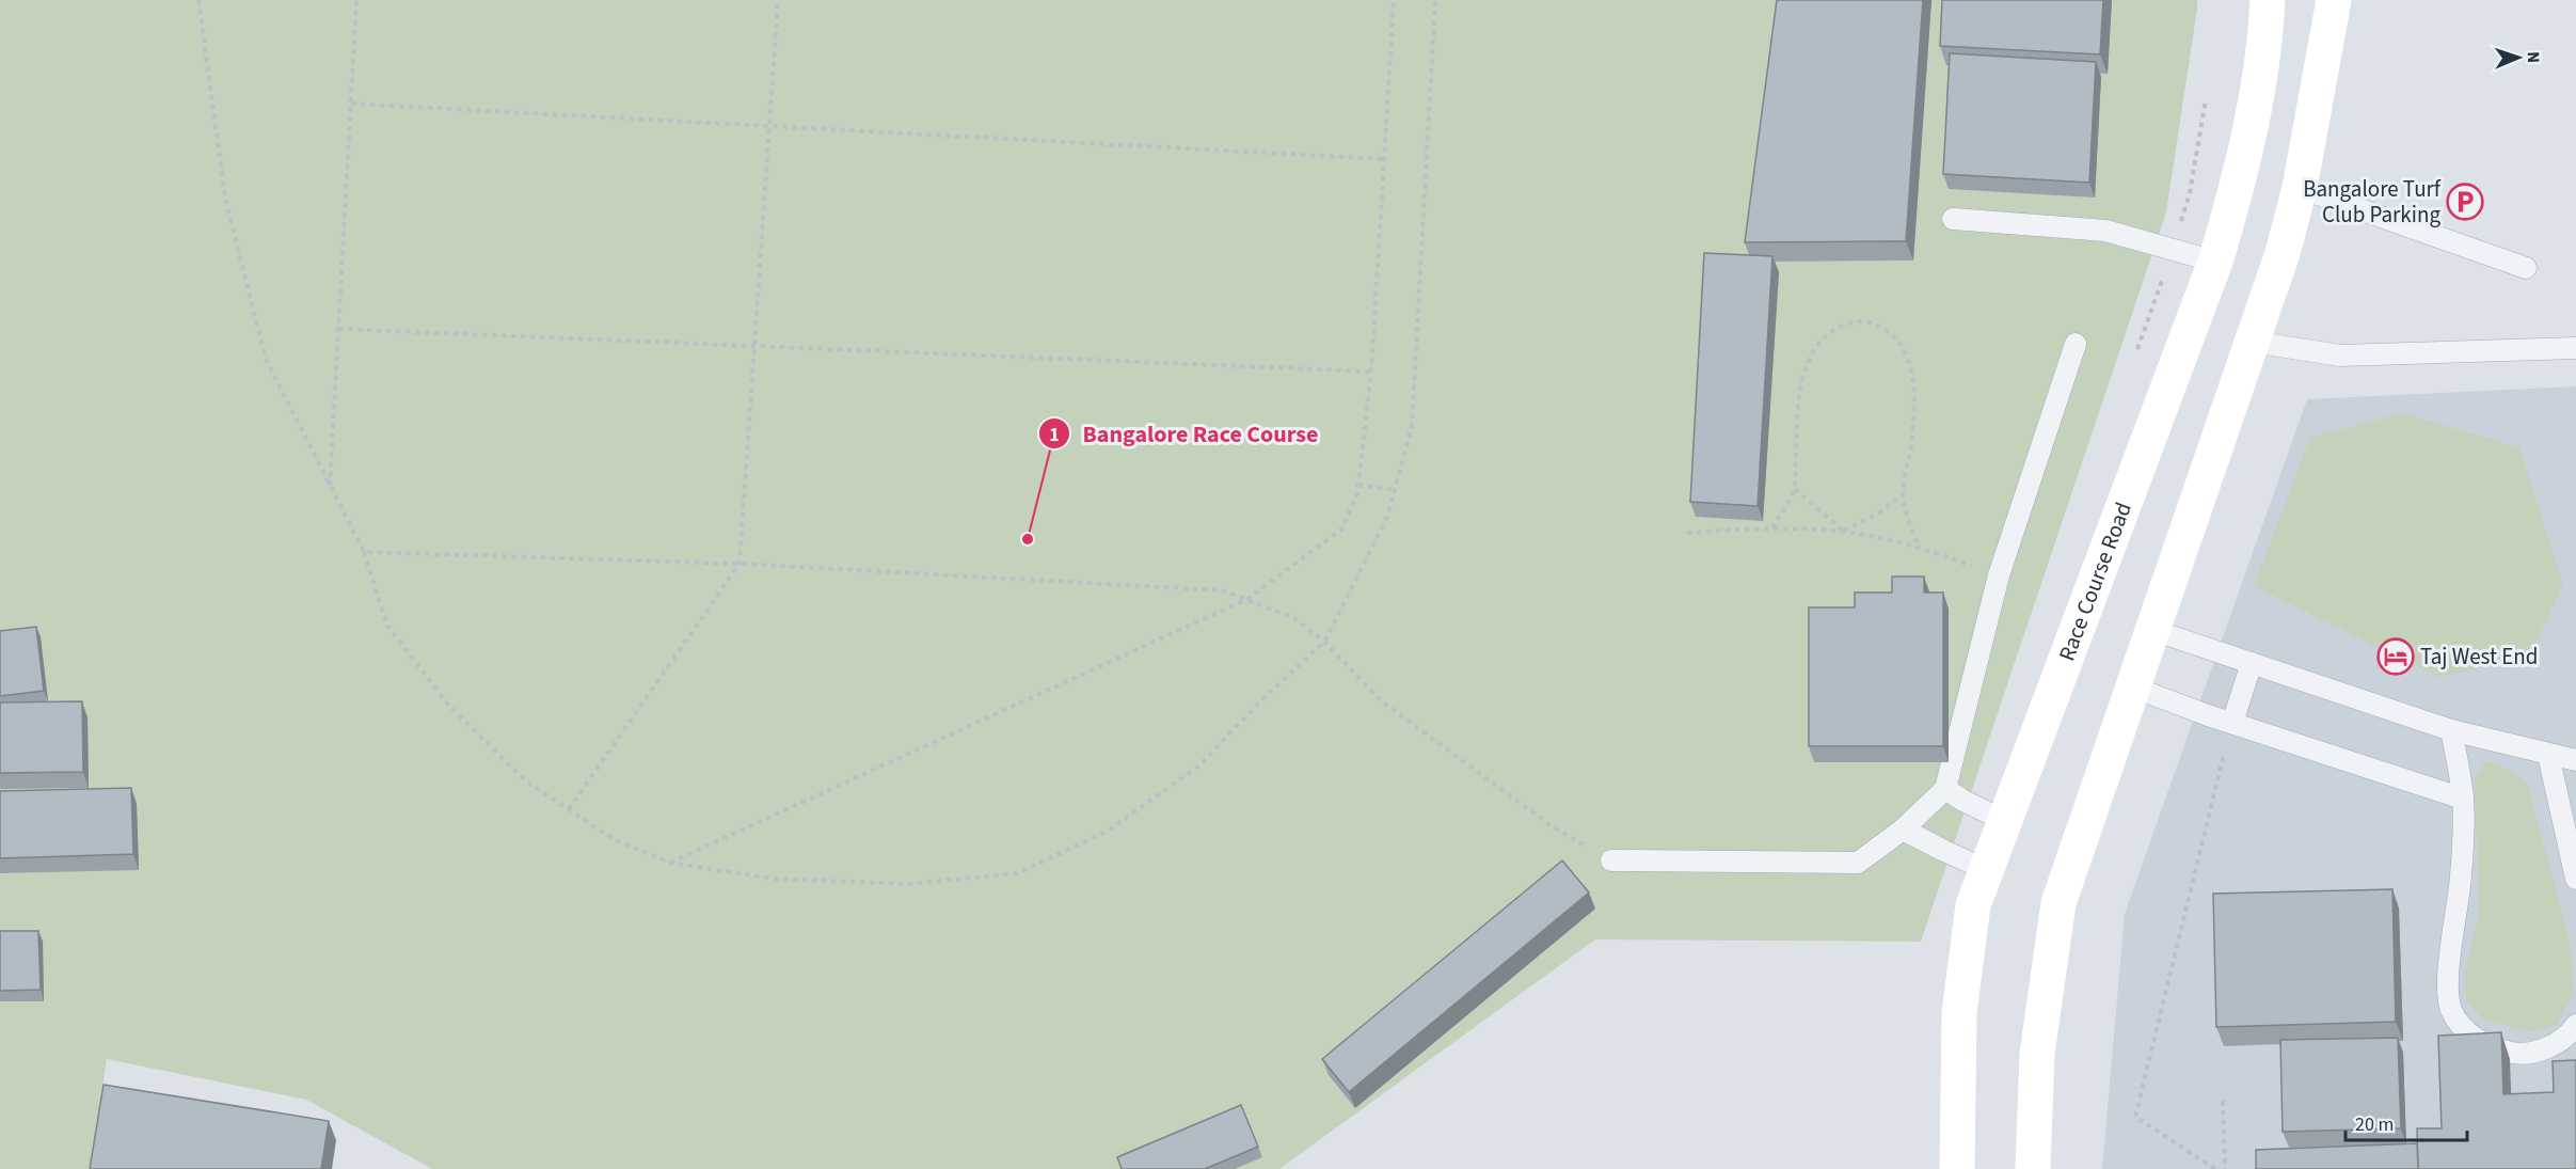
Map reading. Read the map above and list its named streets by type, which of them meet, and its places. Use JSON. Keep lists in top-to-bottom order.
{
  "streets": {
    "main road": ["Race Course Road"]
  },
  "places": {
    "parking": ["Bangalore Turf Club Parking"],
    "other": ["Bangalore Race Course"],
    "hotel": ["Taj West End"]
  },
  "scale_bar": "20 m",
  "north": "right"
}
